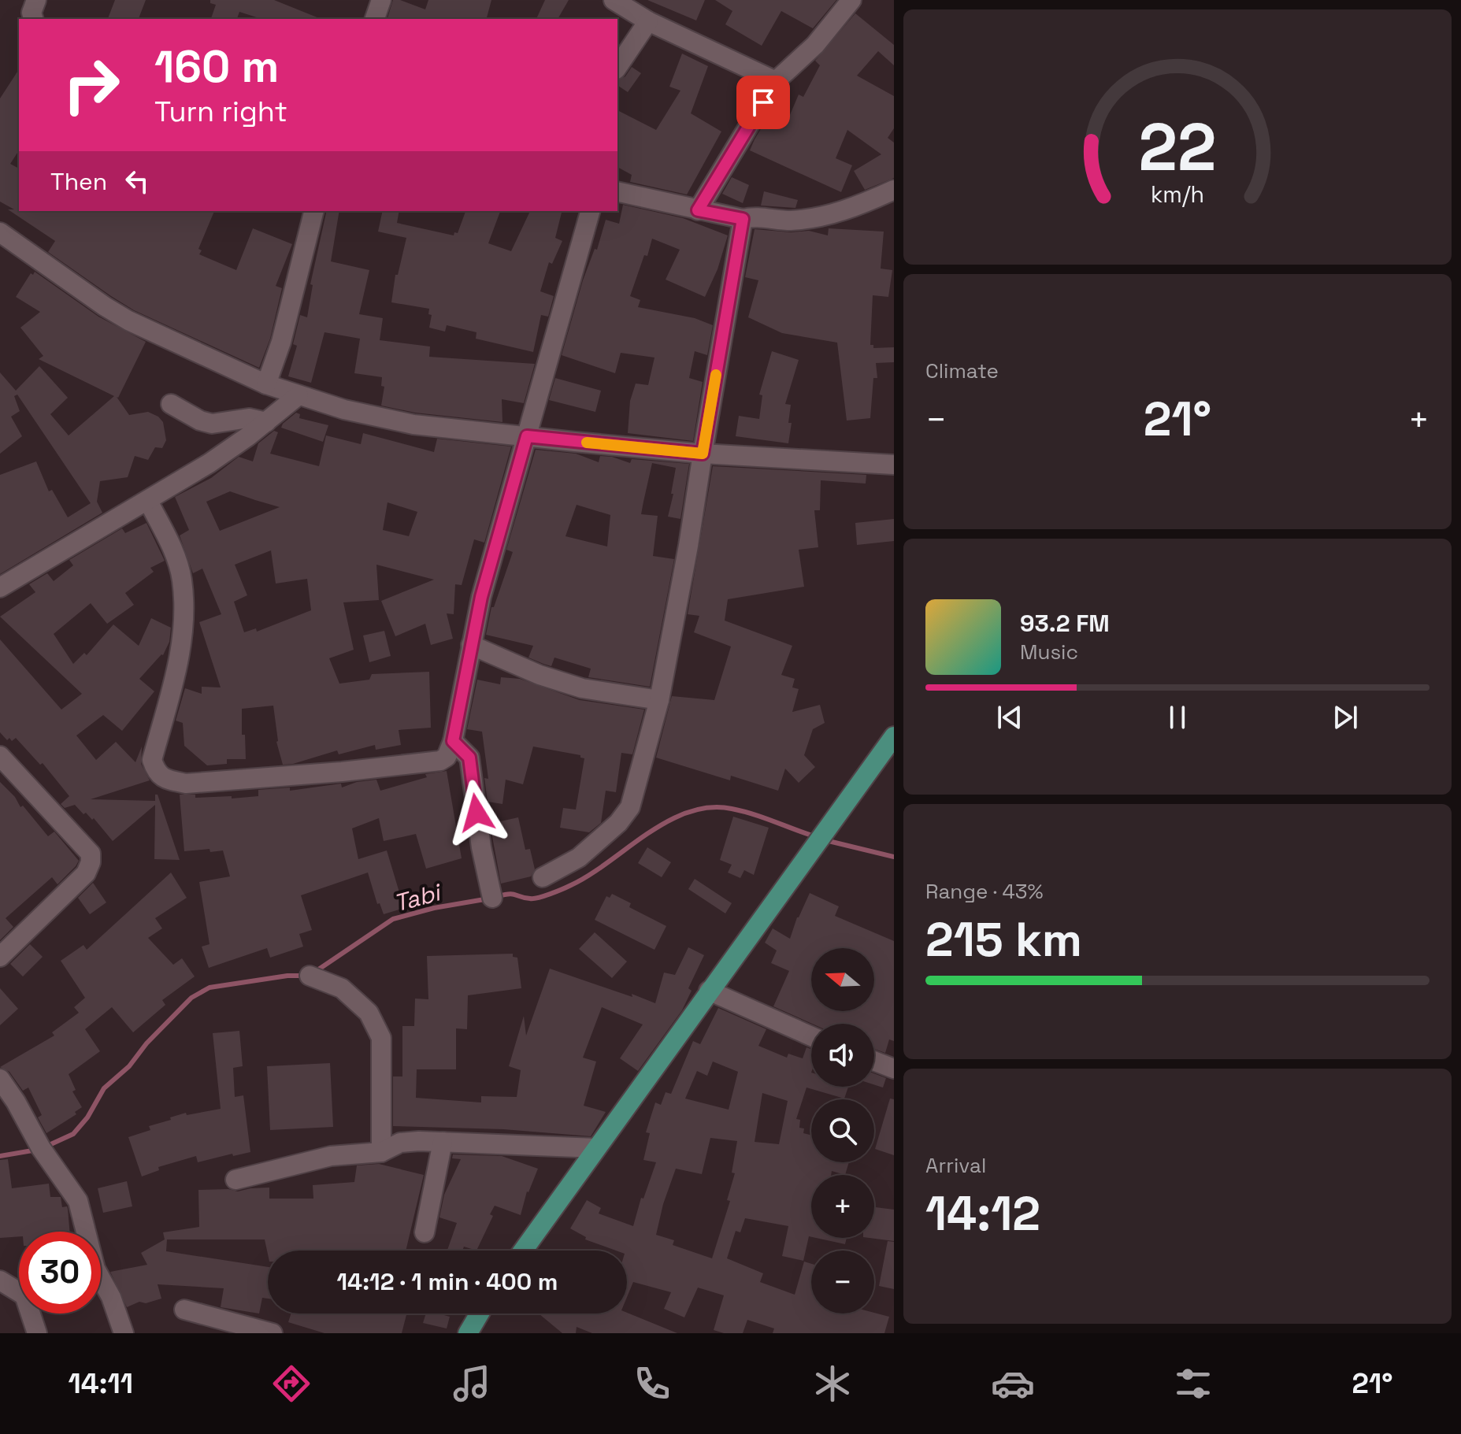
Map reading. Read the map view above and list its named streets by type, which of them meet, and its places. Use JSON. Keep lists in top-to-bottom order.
{
  "water": ["Tabi"],
  "north": "left",
  "page": {
    "turn": ["160 m", "Turn right"],
    "then": "Then",
    "tile": [
      "Climate",
      ["Range · 43%", "215 km"],
      ["Arrival", "14:12"]
    ],
    "heat": ["−", "21°", "+"],
    "song": ["93.2 FM", "Music"],
    "map_buttons": ["+", "−"],
    "limit": "30",
    "trip": "14:12 · 1 min · 400 m",
    "tabs": ["14:11", "21°"],
    "gauge": ["22", "km/h"]
  }
}
